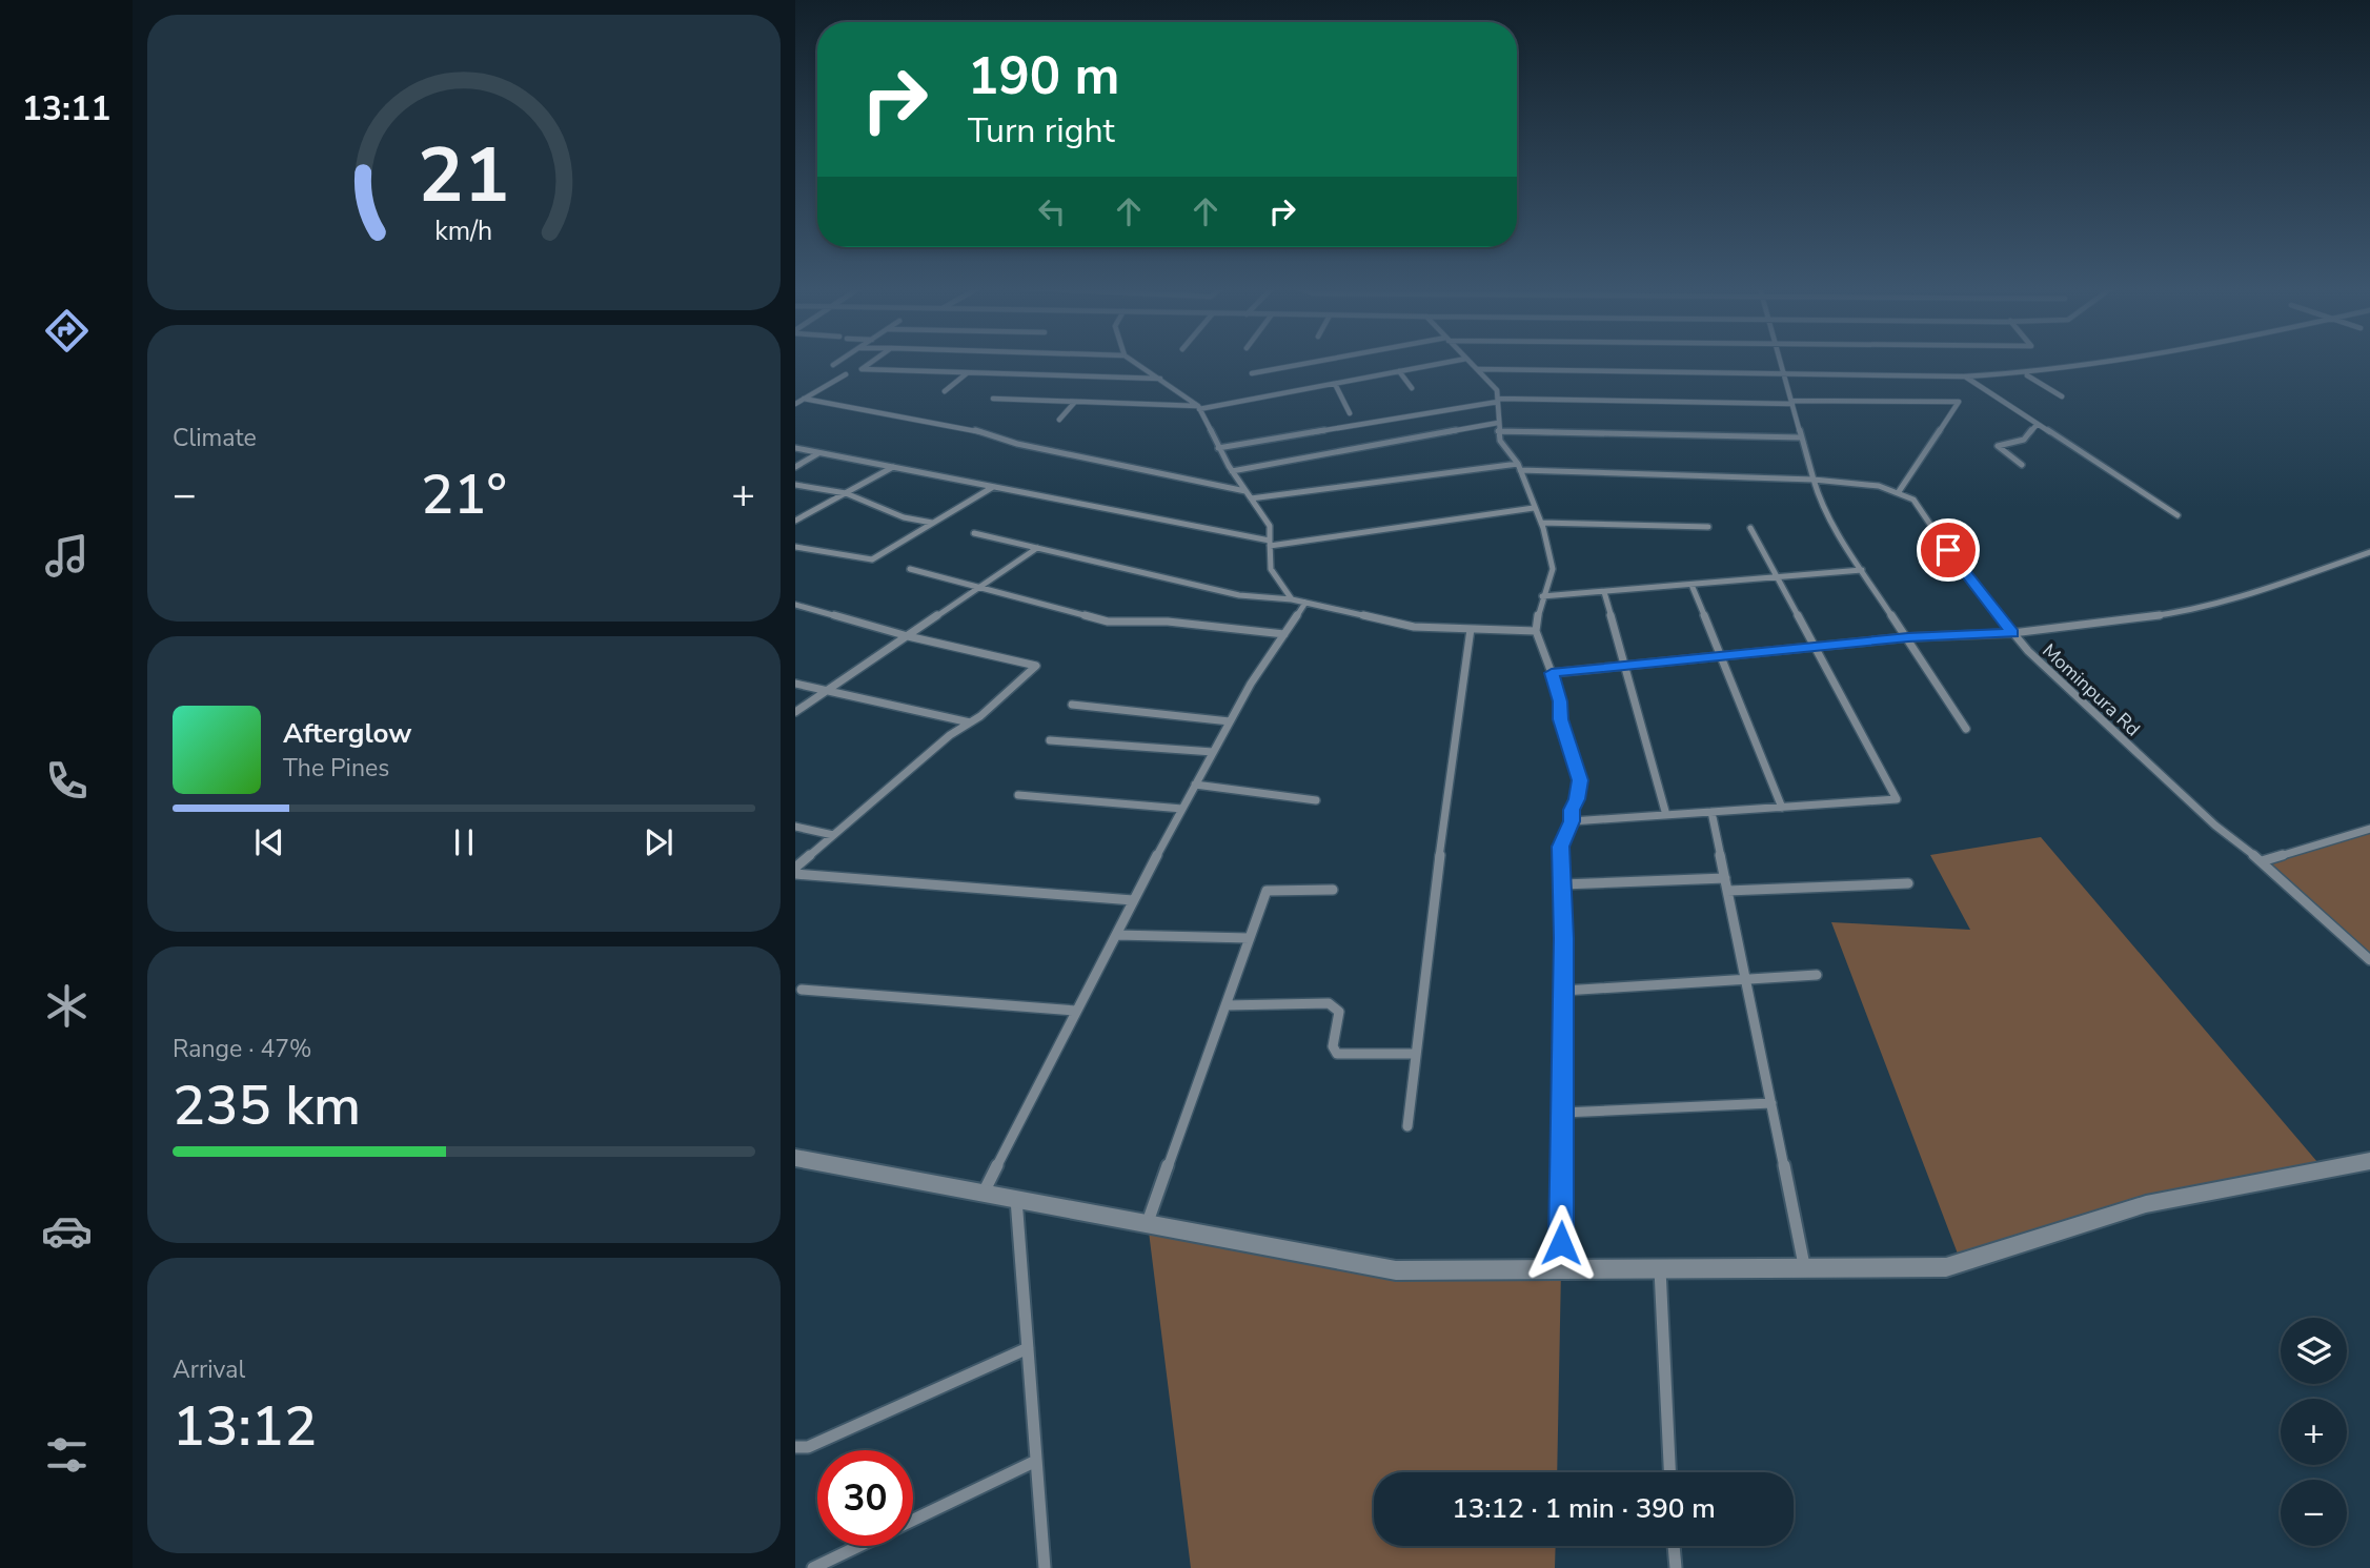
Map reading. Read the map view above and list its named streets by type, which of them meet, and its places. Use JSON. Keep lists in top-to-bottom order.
{
  "streets": {
    "street": ["Mominpura Rd"]
  },
  "page": {
    "tabs": "13:11",
    "turn": ["190 m", "Turn right"],
    "tile": [
      "Climate",
      ["Range · 47%", "235 km"],
      ["Arrival", "13:12"]
    ],
    "heat": ["−", "21°", "+"],
    "song": ["Afterglow", "The Pines"],
    "map_buttons": ["+", "−"],
    "limit": "30",
    "trip": "13:12 · 1 min · 390 m",
    "gauge": ["21", "km/h"]
  }
}
